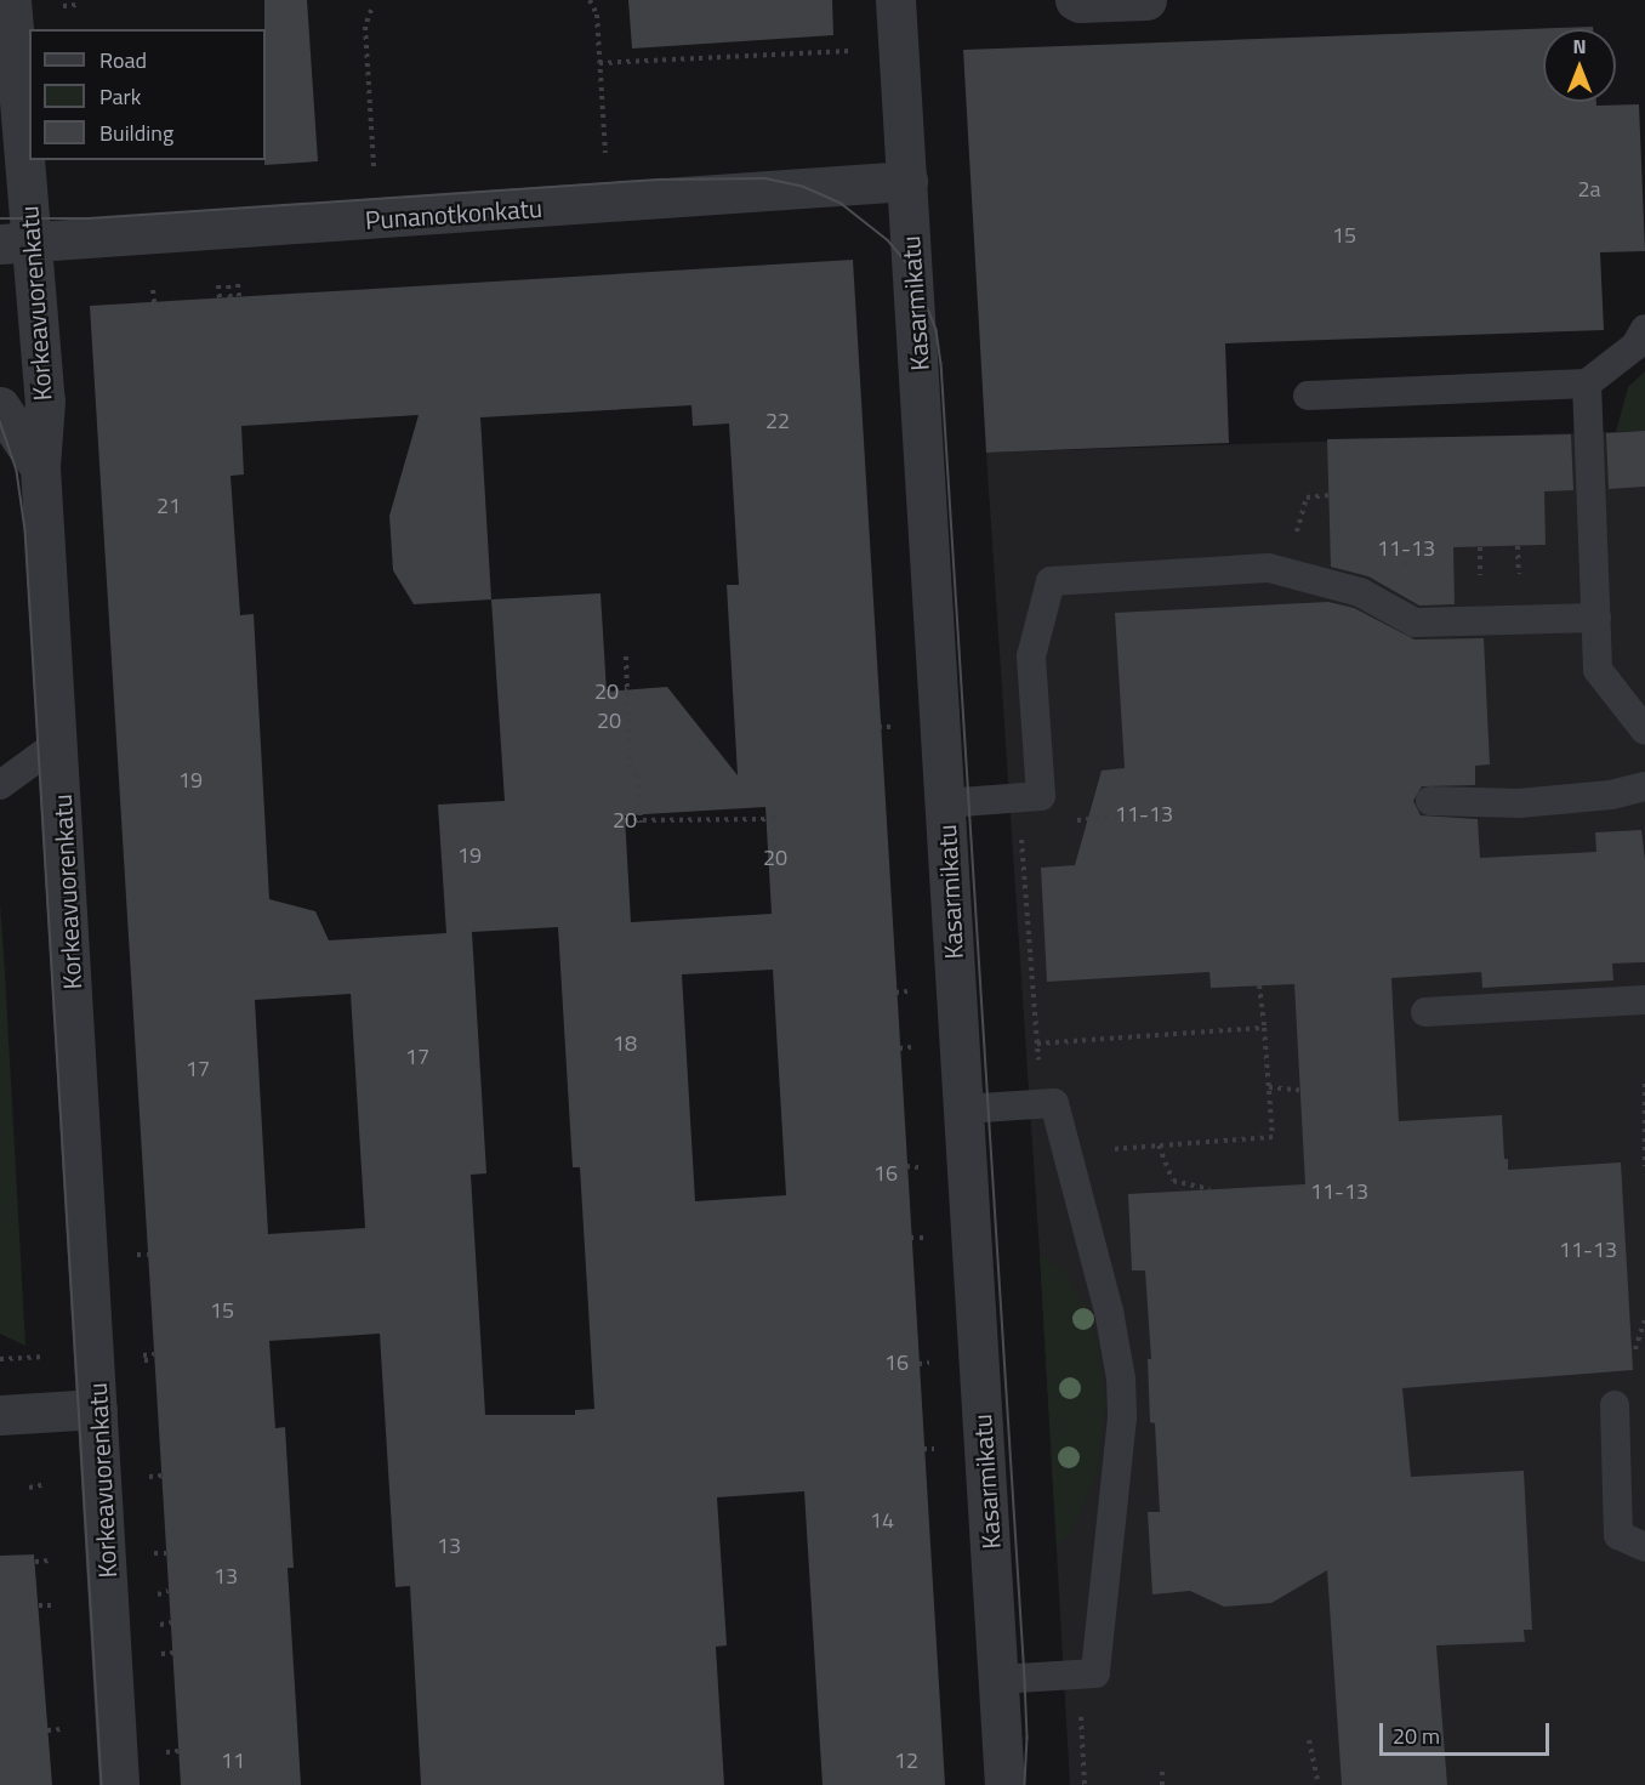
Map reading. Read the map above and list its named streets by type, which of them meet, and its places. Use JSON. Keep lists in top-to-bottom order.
{
  "streets": {
    "street": ["Punanotkonkatu", "Korkeavuorenkatu", "Kasarmikatu"]
  },
  "crossings": [
    ["Punanotkonkatu", "Korkeavuorenkatu"],
    ["Punanotkonkatu", "Kasarmikatu"]
  ],
  "house_numbers": [
    "2a",
    "15",
    "22",
    "21",
    "11-13",
    "20",
    "20",
    "19",
    "11-13",
    "20",
    "19",
    "20",
    "18",
    "17",
    "17",
    "16",
    "11-13",
    "11-13",
    "15",
    "16",
    "14",
    "13",
    "13",
    "11",
    "12"
  ],
  "legend": ["Road", "Park", "Building"],
  "scale_bar": "20 m",
  "north": "top"
}
